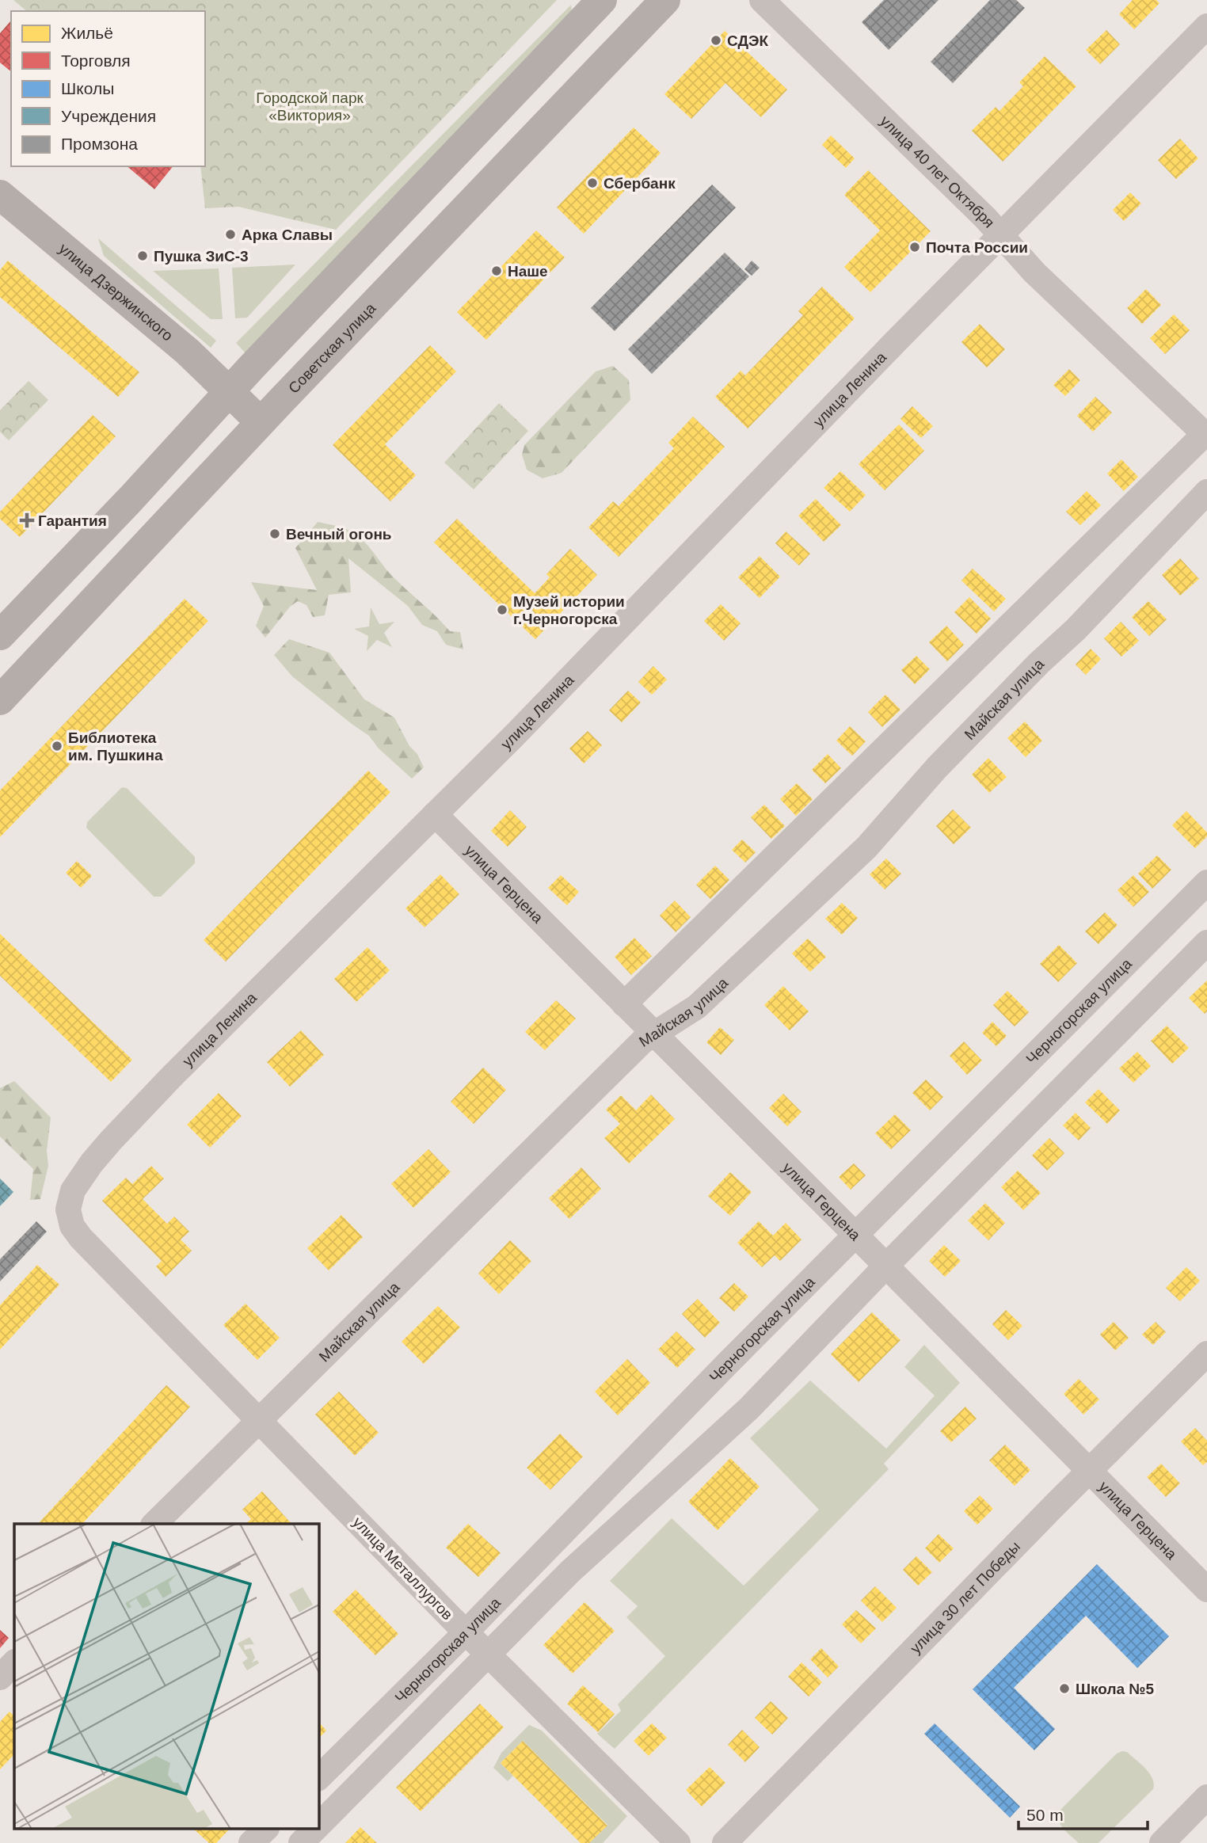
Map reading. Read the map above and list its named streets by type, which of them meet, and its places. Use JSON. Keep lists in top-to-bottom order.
{
  "streets": {
    "main road": ["улица Дзержинского", "Советская улица"],
    "street": [
      "улица 40 лет Октября",
      "улица Ленина",
      "Майская улица",
      "улица Герцена",
      "Черногорская улица",
      "улица Металлургов",
      "улица 30 лет Победы"
    ]
  },
  "crossings": [
    ["улица 40 лет Октября", "улица Ленина"],
    ["улица Дзержинского", "Советская улица"],
    ["улица Ленина", "Майская улица"],
    ["улица Ленина", "улица Герцена"],
    ["улица Ленина", "улица Металлургов"],
    ["Майская улица", "улица Герцена"],
    ["Майская улица", "улица Металлургов"],
    ["улица Герцена", "Черногорская улица"],
    ["улица Герцена", "улица 30 лет Победы"],
    ["Черногорская улица", "улица Металлургов"]
  ],
  "parks": ["Городской парк «Виктория»"],
  "places": {
    "other": [
      "СДЭК",
      "Сбербанк",
      "Арка Славы",
      "Почта России",
      "Пушка ЗиС-3",
      "Наше",
      "Вечный огонь",
      "Музей истории г.Черногорска",
      "Библиотека им. Пушкина",
      "Школа №5"
    ],
    "health": ["Гарантия"]
  },
  "legend": [
    "Жильё",
    "Торговля",
    "Школы",
    "Учреждения",
    "Промзона"
  ],
  "scale_bar": "50 m"
}
